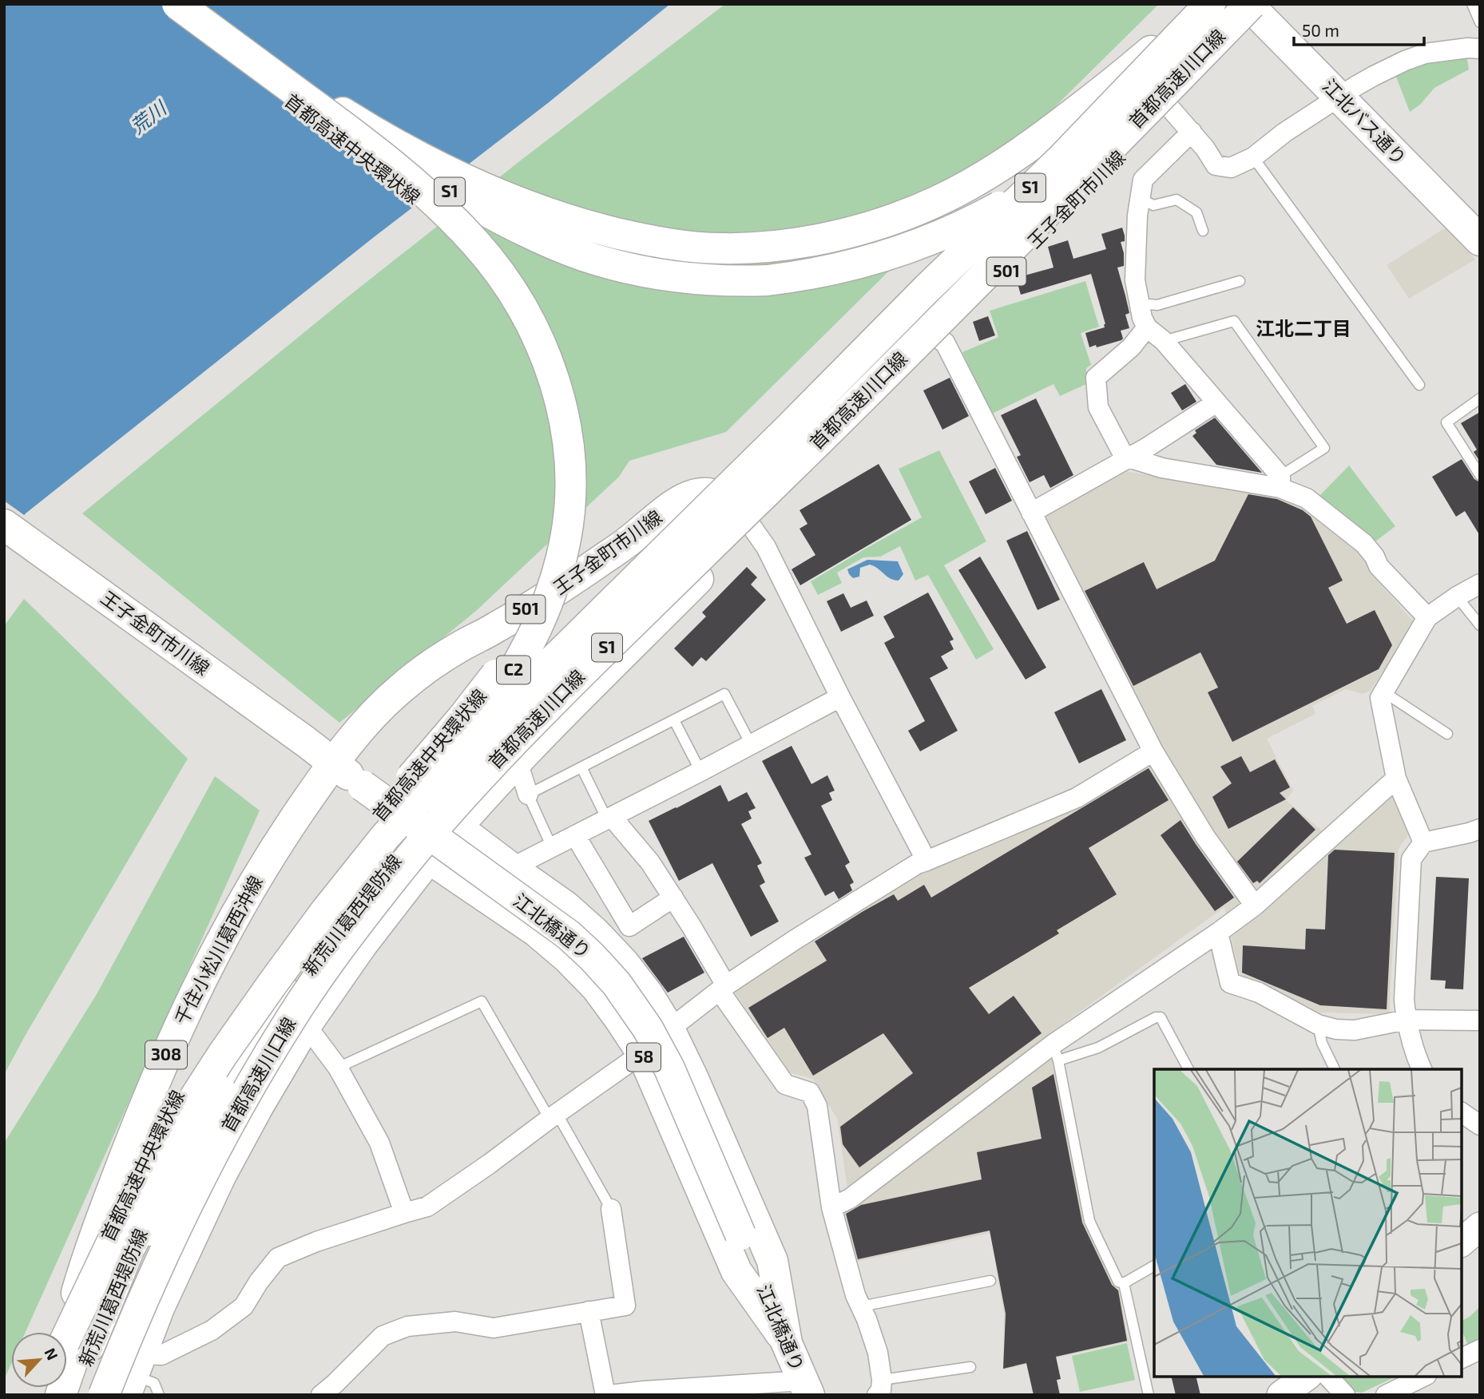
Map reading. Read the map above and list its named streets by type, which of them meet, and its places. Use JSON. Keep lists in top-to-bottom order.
{
  "streets": {
    "main road": [
      "首都高速川口線",
      "江北バス通り",
      "首都高速中央環状線",
      "S1",
      "王子金町市川線",
      "501",
      "C2",
      "新荒川葛西堤防線",
      "江北橋通り",
      "千住小松川葛西沖線",
      "308",
      "58"
    ]
  },
  "crossings": [
    ["首都高速川口線", "江北バス通り"],
    ["首都高速川口線", "首都高速中央環状線"],
    ["首都高速川口線", "王子金町市川線"],
    ["江北バス通り", "首都高速中央環状線"],
    ["江北バス通り", "王子金町市川線"],
    ["首都高速中央環状線", "王子金町市川線"],
    ["王子金町市川線", "新荒川葛西堤防線"],
    ["王子金町市川線", "江北橋通り"],
    ["王子金町市川線", "千住小松川葛西沖線"],
    ["王子金町市川線", "58"],
    ["新荒川葛西堤防線", "58"],
    ["江北橋通り", "千住小松川葛西沖線"],
    ["江北橋通り", "58"]
  ],
  "districts": ["江北二丁目"],
  "water": ["荒川"],
  "scale_bar": "50 m",
  "north": "top right"
}
